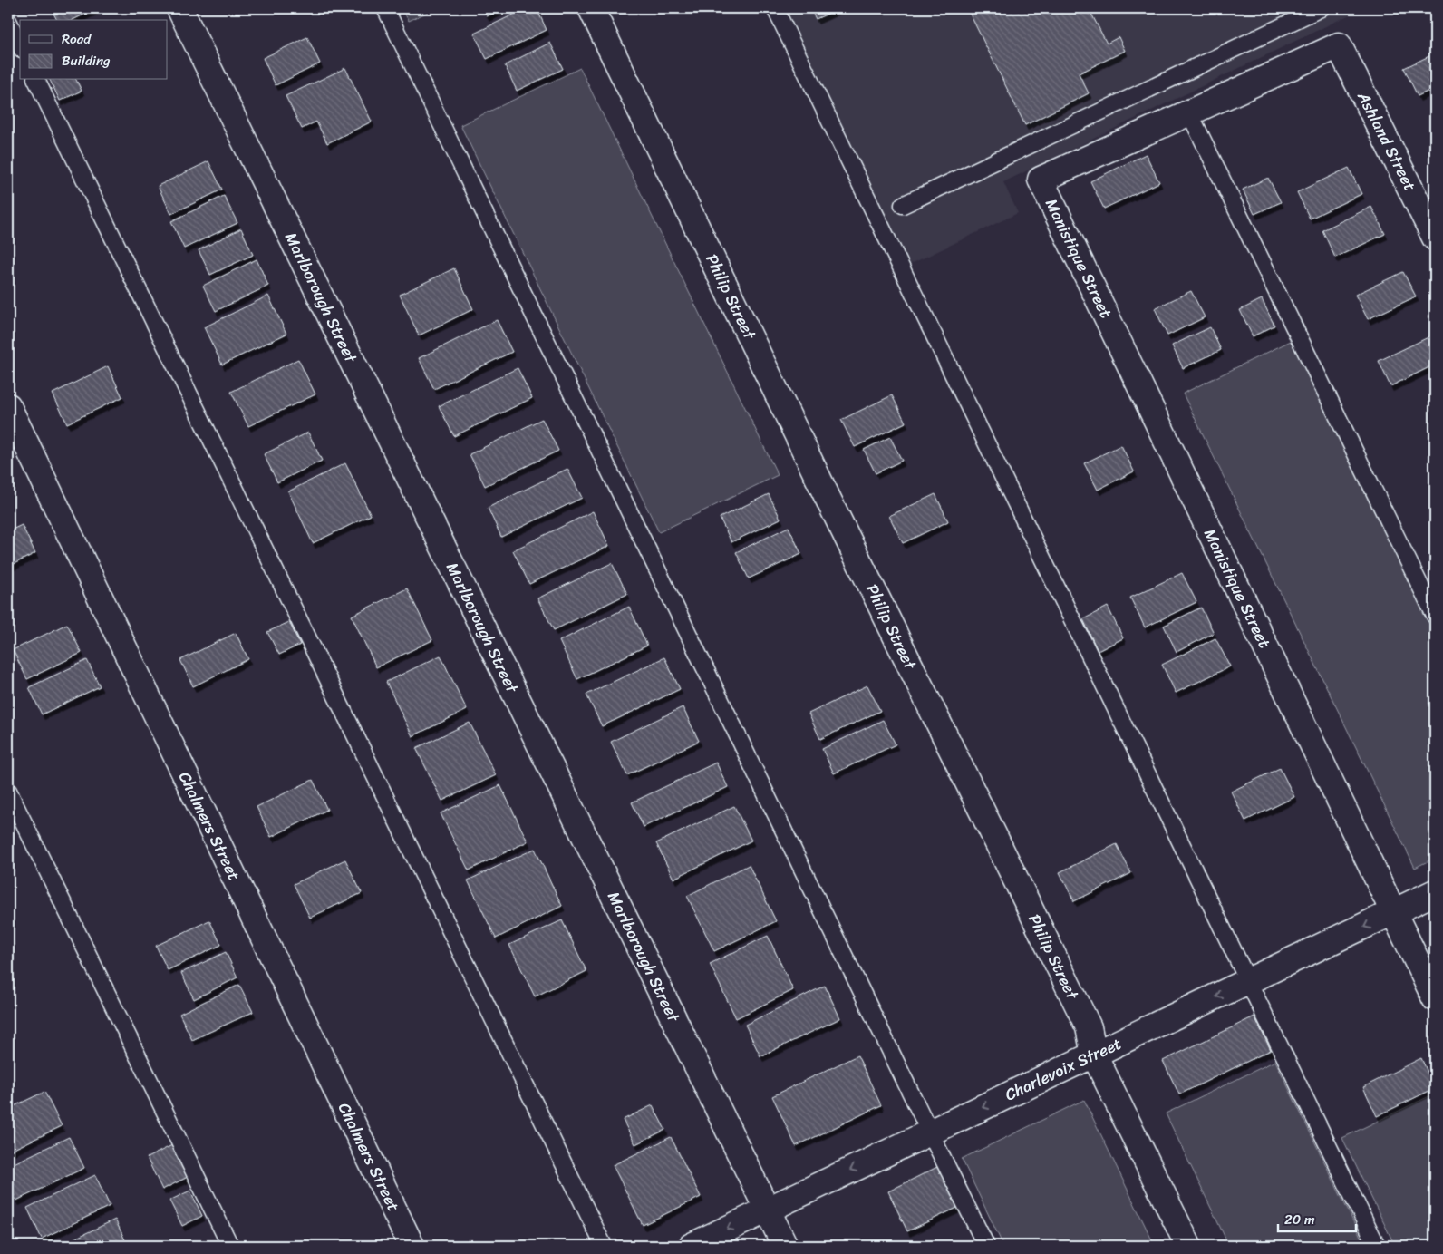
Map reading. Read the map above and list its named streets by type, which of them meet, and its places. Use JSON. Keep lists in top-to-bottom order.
{
  "streets": {
    "street": [
      "Ashland Street",
      "Manistique Street",
      "Philip Street",
      "Marlborough Street",
      "Chalmers Street",
      "Charlevoix Street"
    ]
  },
  "crossings": [
    ["Ashland Street", "Manistique Street"],
    ["Manistique Street", "Charlevoix Street"],
    ["Philip Street", "Charlevoix Street"],
    ["Marlborough Street", "Charlevoix Street"]
  ],
  "one_way": ["Charlevoix Street"],
  "legend": ["Road", "Building"],
  "scale_bar": "20 m"
}
